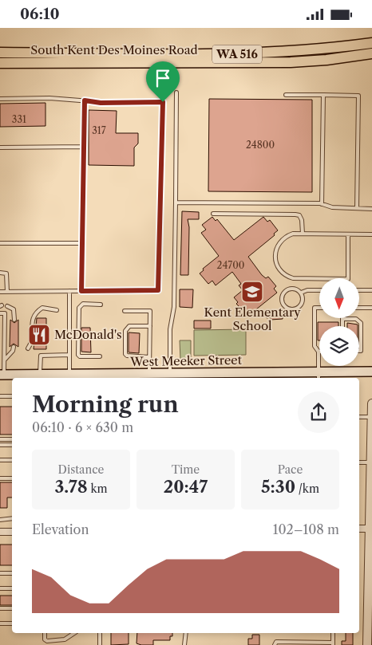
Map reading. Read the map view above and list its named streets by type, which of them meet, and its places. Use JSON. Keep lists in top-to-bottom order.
{
  "streets": {
    "highway": ["South Kent Des Moines Road", "WA 516"],
    "main road": ["West Meeker Street"]
  },
  "places": {
    "school or university": ["Kent Elementary School"],
    "restaurant": ["McDonald's"]
  },
  "house_numbers": [
    "331",
    "317",
    "24800",
    "24700"
  ],
  "north": "bottom",
  "page": {
    "status": "06:10",
    "heading": ["Morning run", "06:10 · 6 × 630 m"],
    "stats": [
      ["Distance", "3.78 km"],
      ["Time", "20:47"],
      ["Pace", "5:30 /km"]
    ],
    "chart": ["Elevation", "102–108 m"]
  }
}
